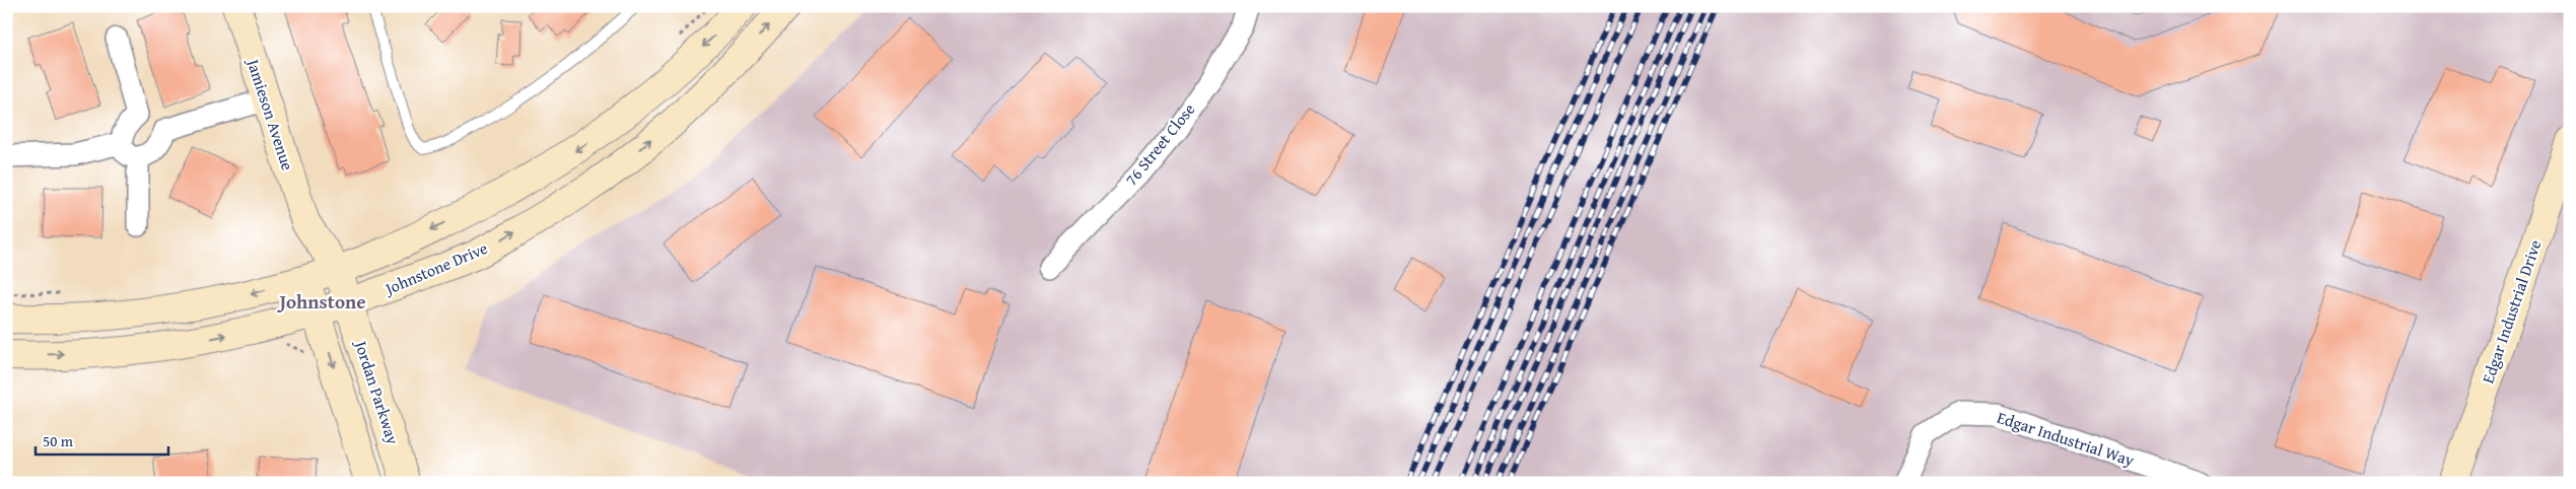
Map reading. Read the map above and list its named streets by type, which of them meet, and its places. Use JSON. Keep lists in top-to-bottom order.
{
  "streets": {
    "main road": [
      "Jamieson Avenue",
      "Johnstone Drive",
      "Edgar Industrial Drive",
      "Jordan Parkway"
    ],
    "street": ["76 Street Close", "Edgar Industrial Way"]
  },
  "crossings": [
    ["Jamieson Avenue", "Jordan Parkway"],
    ["Johnstone Drive", "Jordan Parkway"]
  ],
  "districts": ["Johnstone"],
  "scale_bar": "50 m"
}
